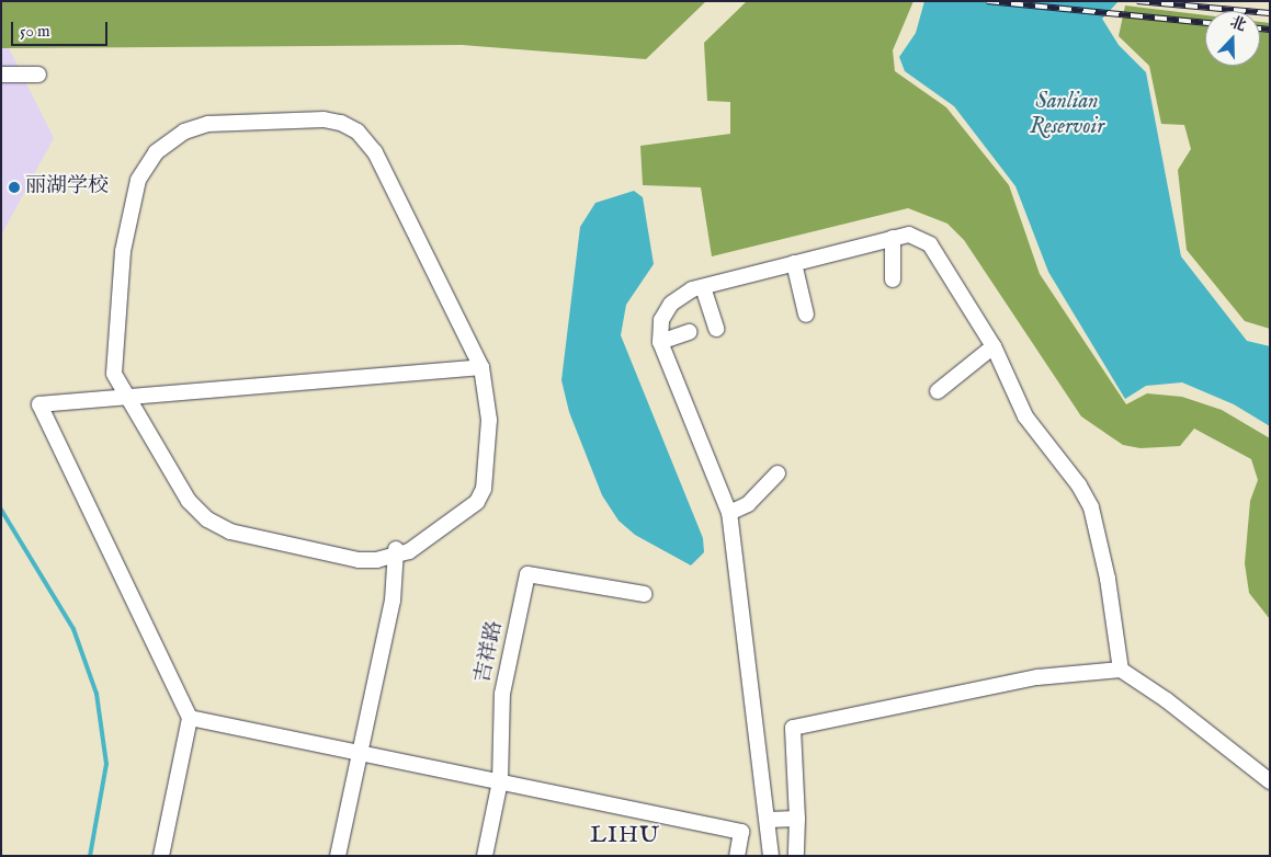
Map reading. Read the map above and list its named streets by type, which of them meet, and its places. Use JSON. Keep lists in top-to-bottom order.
{
  "streets": {
    "street": ["吉祥路"]
  },
  "districts": ["LIHU"],
  "water": ["Sanlian Reservoir"],
  "places": ["丽湖学校"],
  "scale_bar": "50 m",
  "north": "top"
}
